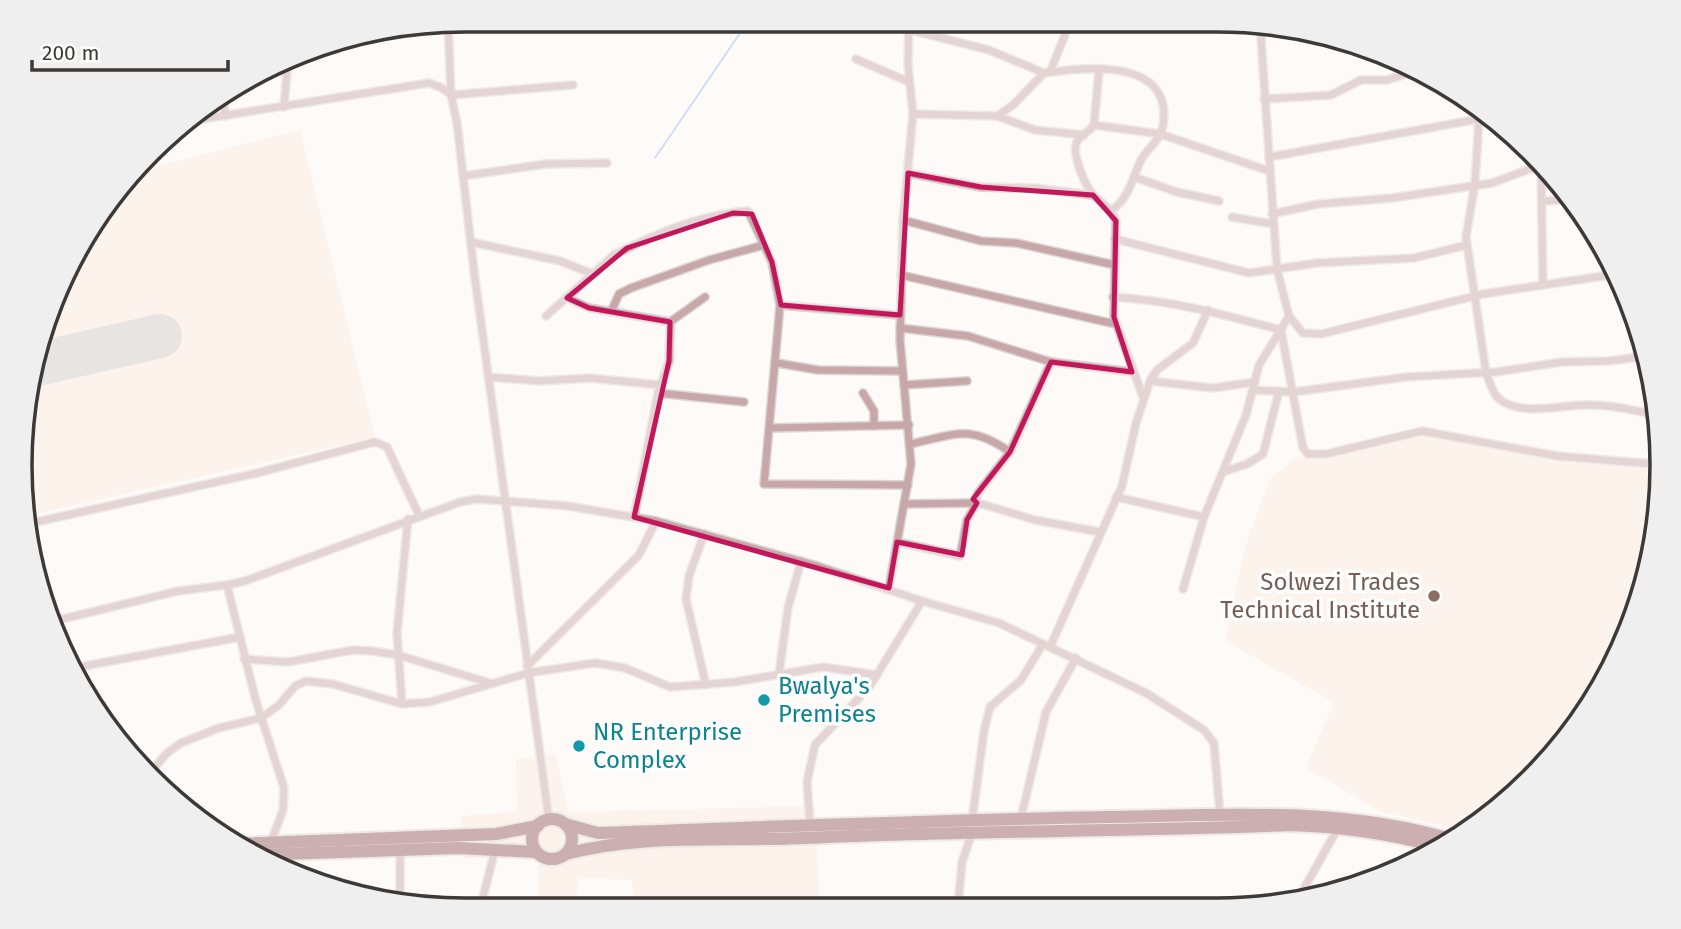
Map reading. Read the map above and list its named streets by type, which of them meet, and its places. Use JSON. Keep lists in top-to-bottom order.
{
  "places": ["Solwezi Trades Technical Institute", "Bwalya's Premises", "NR Enterprise Complex"],
  "scale_bar": "200 m"
}
